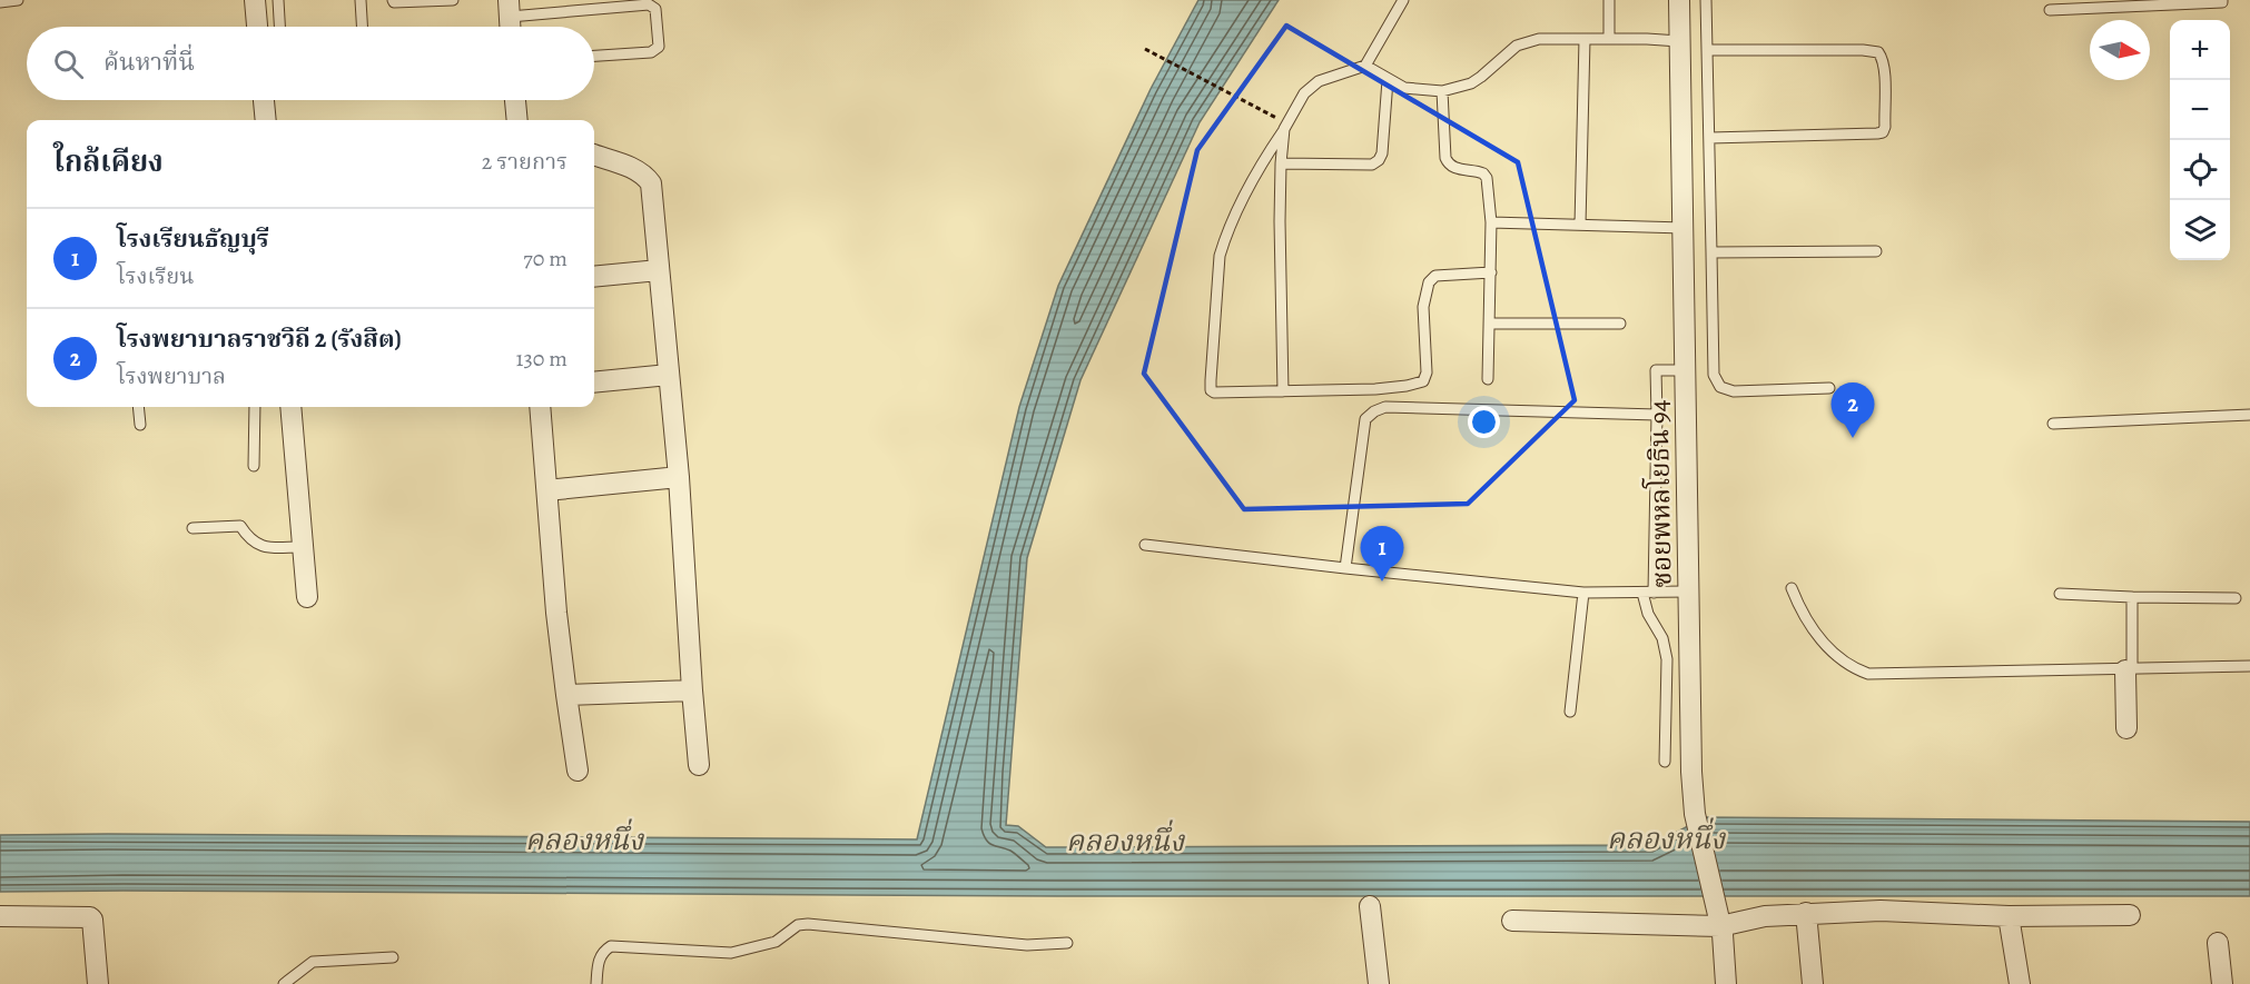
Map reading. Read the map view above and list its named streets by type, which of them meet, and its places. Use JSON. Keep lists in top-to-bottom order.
{
  "streets": {
    "street": ["ซอยพหลโยธิน 94"]
  },
  "water": ["คลองหนึ่ง"],
  "north": "right",
  "page": {
    "map_buttons": ["+", "−"],
    "search": "ค้นหาที่นี่",
    "heading": ["ใกล้เคียง", "2 รายการ"],
    "list": [
      {
        "mark": "1",
        "name": "โรงเรียนธัญบุรี",
        "note": "โรงเรียน",
        "value": "70 m"
      },
      {
        "mark": "2",
        "name": "โรงพยาบาลราชวิถี 2 (รังสิต)",
        "note": "โรงพยาบาล",
        "value": "130 m"
      }
    ],
    "pins": ["2", "1"]
  }
}
